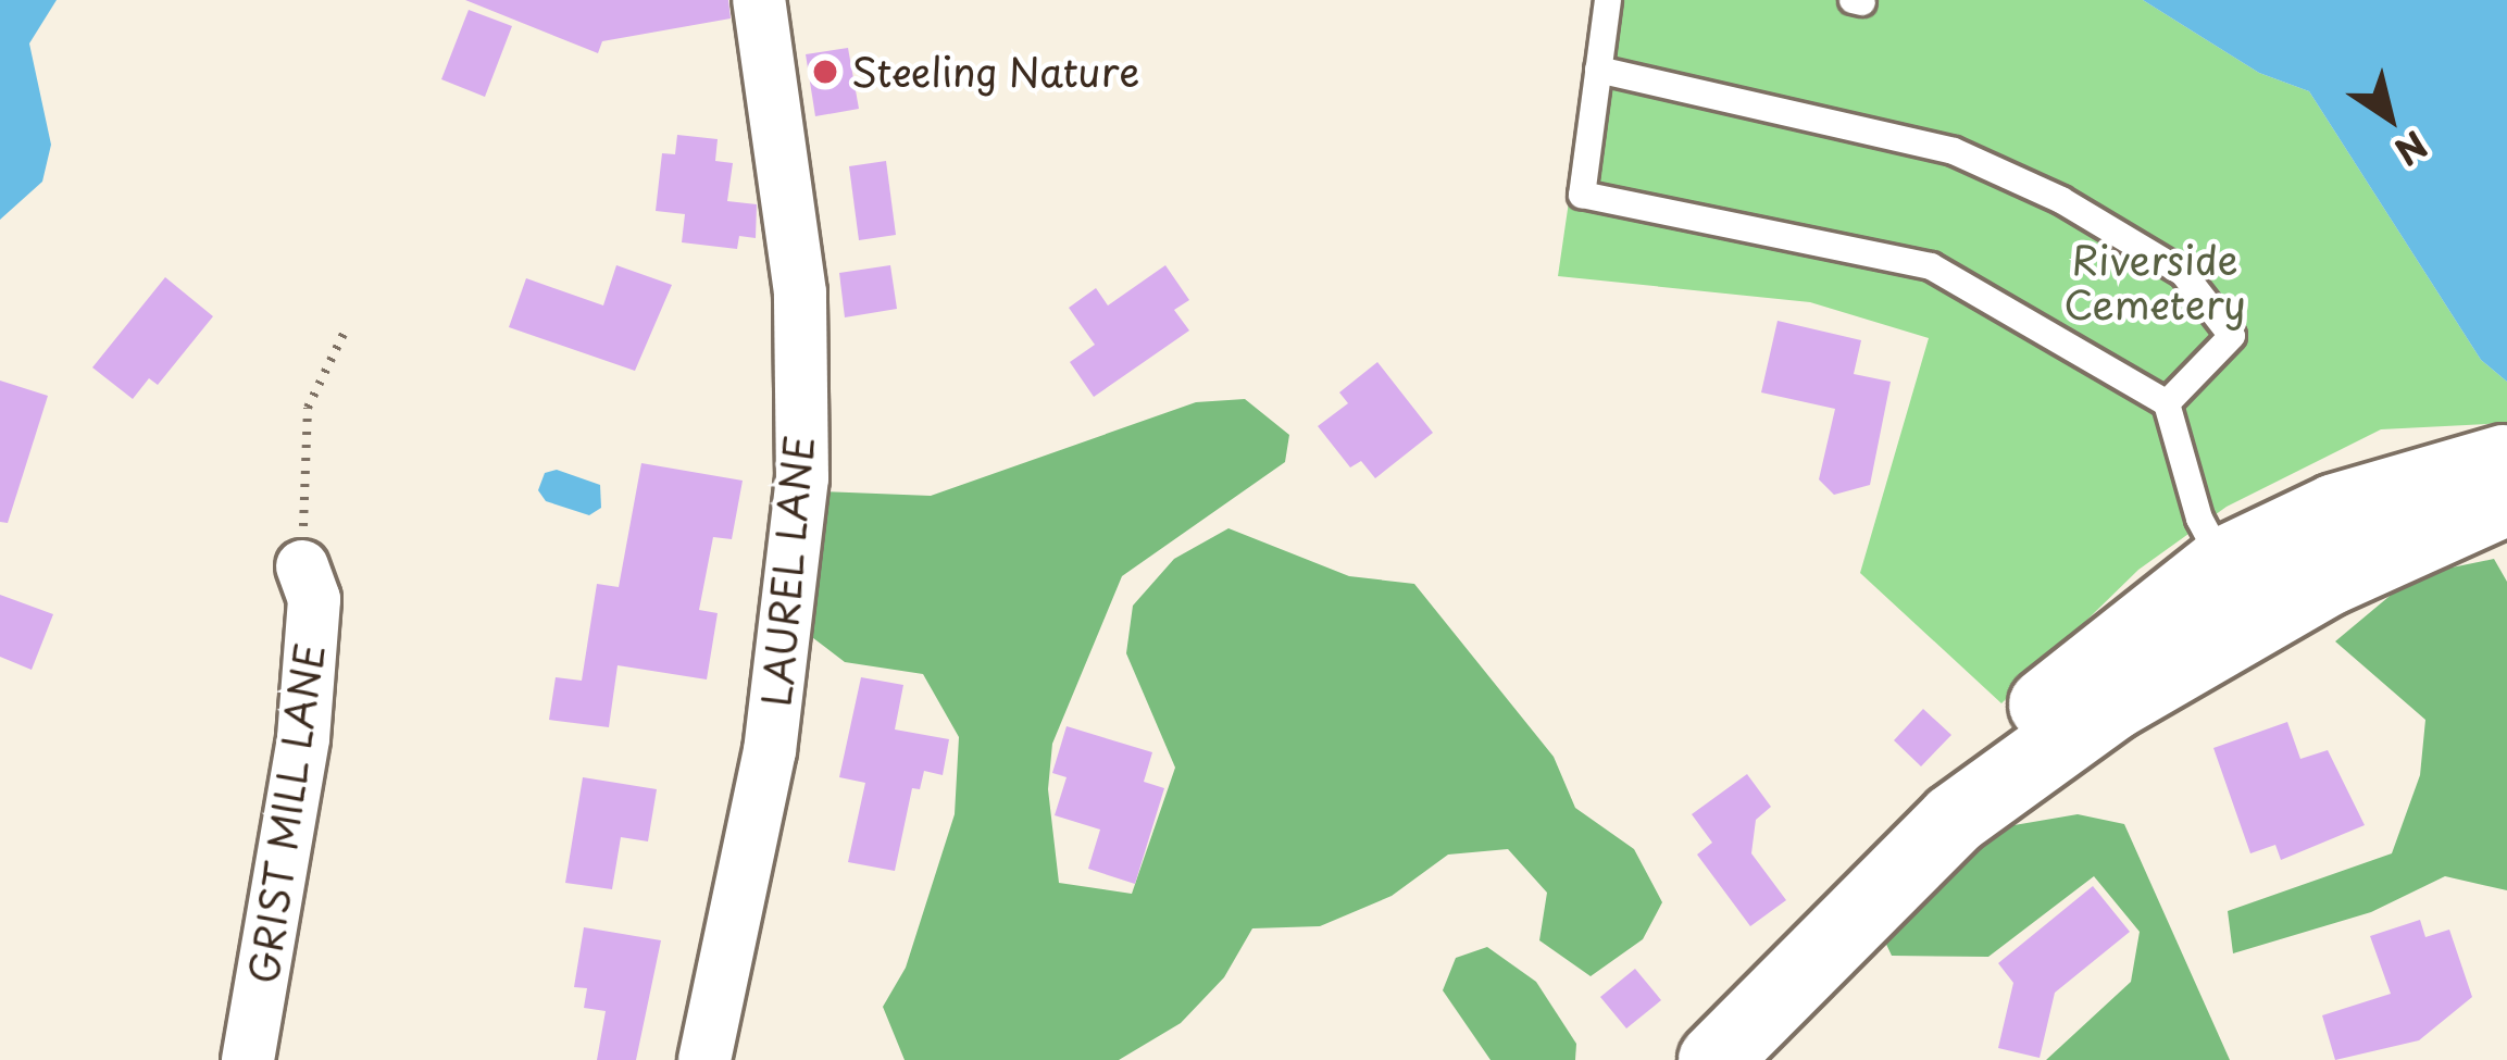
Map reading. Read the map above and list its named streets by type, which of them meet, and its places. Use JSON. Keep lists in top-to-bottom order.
{
  "streets": {
    "street": ["LAUREL LANE", "GRIST MILL LANE"]
  },
  "parks": ["Riverside Cemetery"],
  "places": ["Steeling Nature"],
  "north": "bottom right"
}
